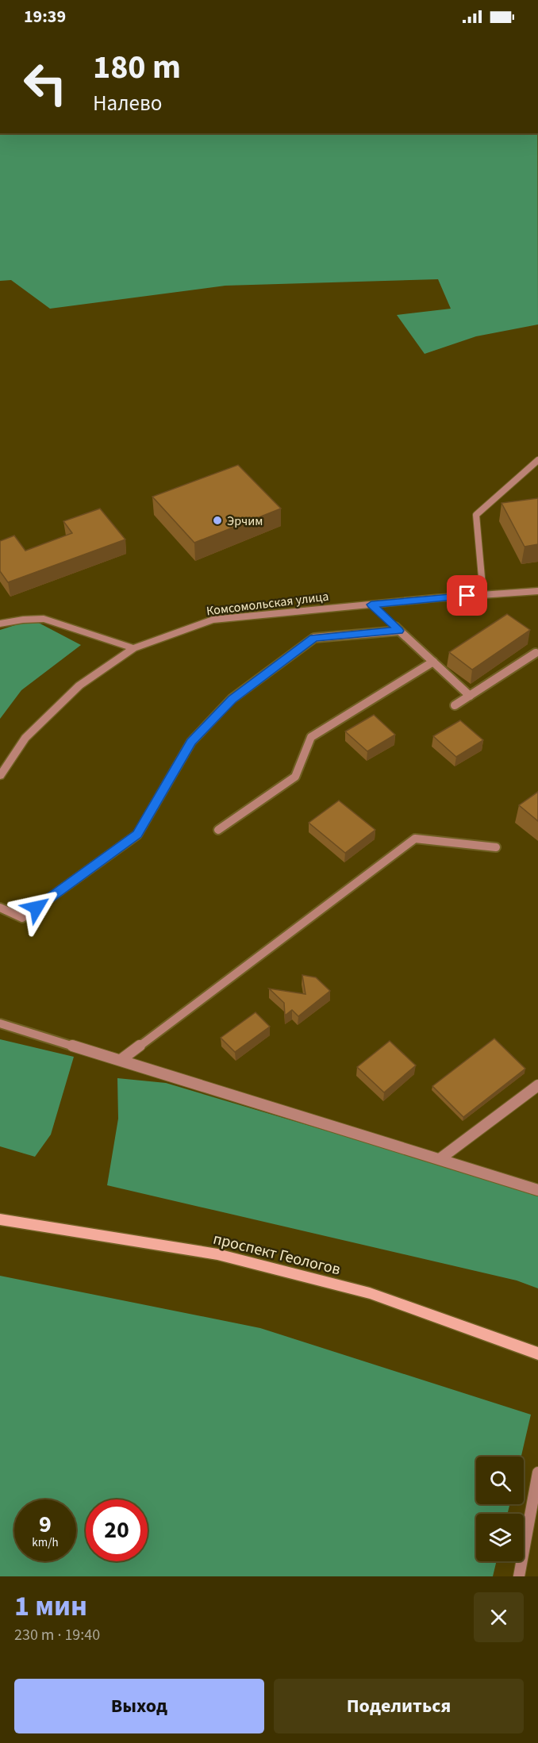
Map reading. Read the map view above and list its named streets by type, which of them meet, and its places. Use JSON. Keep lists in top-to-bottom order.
{
  "streets": {
    "main road": ["проспект Геологов"],
    "street": ["Комсомольская улица"]
  },
  "places": ["Эрчим"],
  "page": {
    "status": "19:39",
    "turn": ["180 m", "Налево"],
    "speed": "9 km/h",
    "limit": "20",
    "heading": ["1 мин", "230 m · 19:40"],
    "buttons": ["Выход", "Поделиться"]
  }
}
